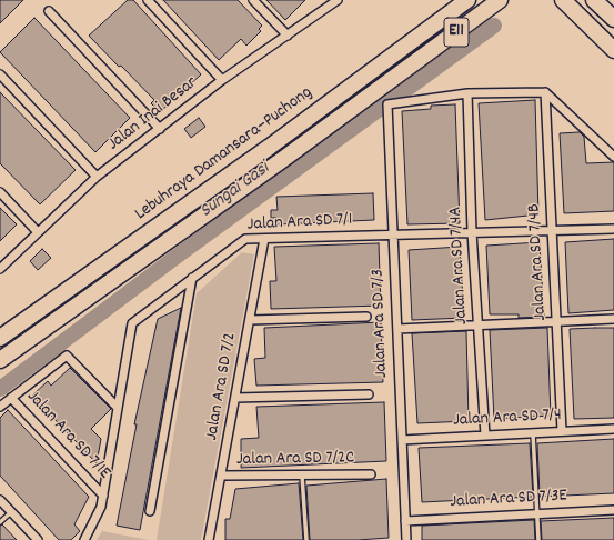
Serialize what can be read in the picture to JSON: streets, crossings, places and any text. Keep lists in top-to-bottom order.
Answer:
{
  "streets": {
    "highway": ["E11", "Lebuhraya Damansara–Puchong"],
    "street": [
      "Jalan Inai Besar",
      "Jalan Ara SD 7/1",
      "Jalan Ara SD 7/4B",
      "Jalan Ara SD 7/4A",
      "Jalan Ara SD 7/3",
      "Jalan Ara SD 7/2",
      "Jalan Ara SD 7/4",
      "Jalan Ara SD 7/1E",
      "Jalan Ara SD 7/2C",
      "Jalan Ara SD 7/3E"
    ]
  },
  "crossings": [
    ["Jalan Ara SD 7/1", "Jalan Ara SD 7/4B"],
    ["Jalan Ara SD 7/1", "Jalan Ara SD 7/4A"],
    ["Jalan Ara SD 7/1", "Jalan Ara SD 7/3"],
    ["Jalan Ara SD 7/1", "Jalan Ara SD 7/2"],
    ["Jalan Ara SD 7/1", "Jalan Ara SD 7/1E"],
    ["Jalan Ara SD 7/4B", "Jalan Ara SD 7/4"],
    ["Jalan Ara SD 7/4A", "Jalan Ara SD 7/3"],
    ["Jalan Ara SD 7/4A", "Jalan Ara SD 7/4"],
    ["Jalan Ara SD 7/3", "Jalan Ara SD 7/4"],
    ["Jalan Ara SD 7/3", "Jalan Ara SD 7/3E"],
    ["Jalan Ara SD 7/2", "Jalan Ara SD 7/2C"]
  ],
  "water": ["Sungai Gasi"]
}
